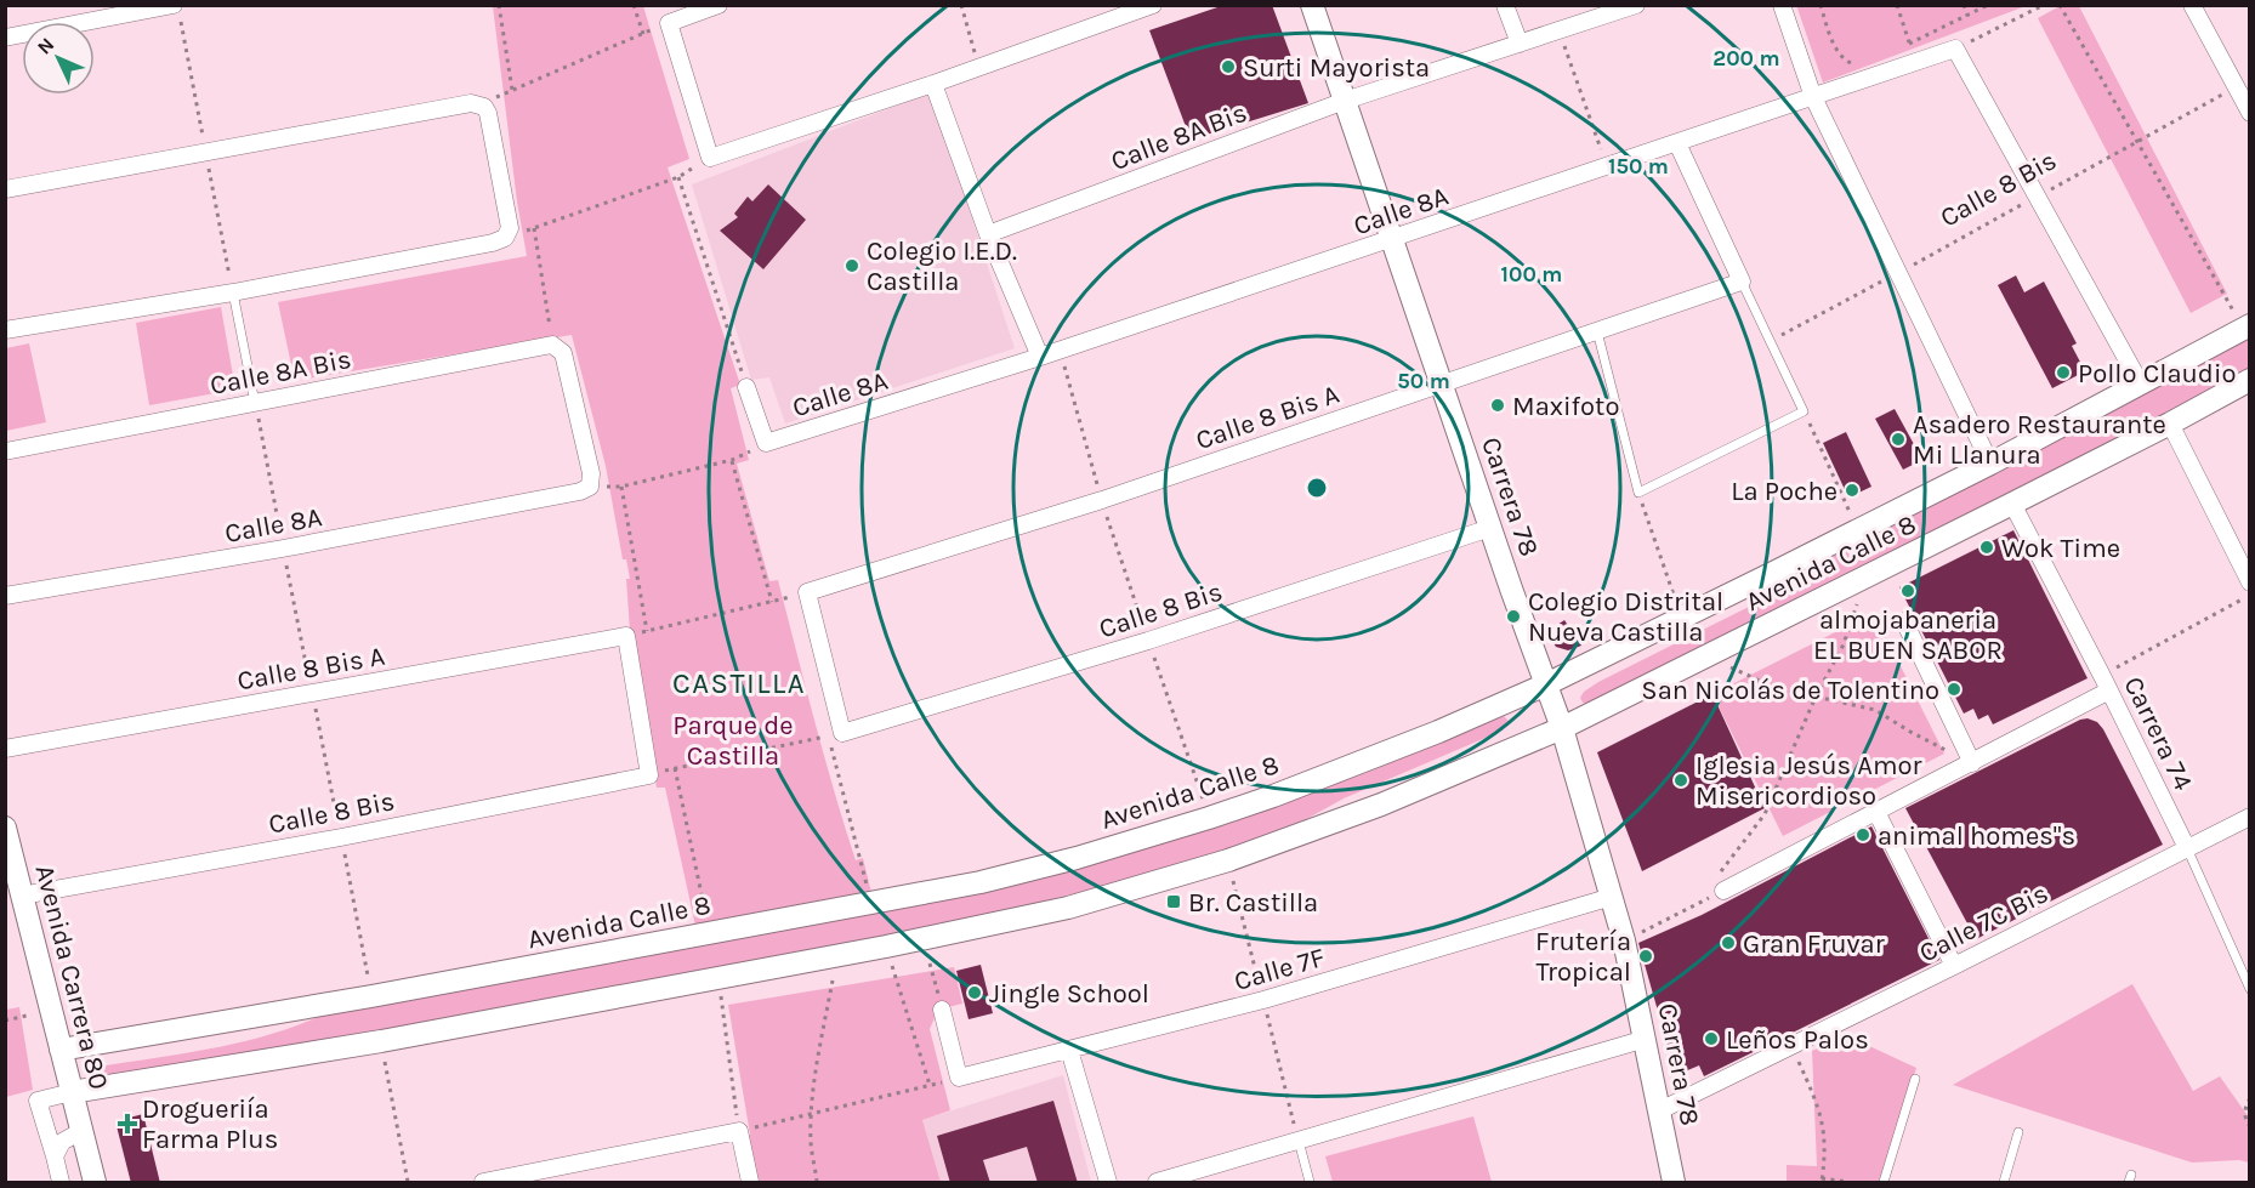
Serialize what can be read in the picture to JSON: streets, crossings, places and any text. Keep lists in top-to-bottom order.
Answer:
{
  "streets": {
    "street": [
      "Calle 8A Bis",
      "Calle 8 Bis",
      "Calle 8A",
      "Calle 8 Bis A",
      "Carrera 78",
      "Avenida Calle 8",
      "Carrera 74",
      "Calle 7C Bis",
      "Calle 7F",
      "Avenida Carrera 80"
    ]
  },
  "crossings": [
    ["Calle 8A Bis", "Carrera 78"],
    ["Calle 8 Bis", "Calle 8 Bis A"],
    ["Calle 8 Bis", "Carrera 78"],
    ["Calle 8 Bis", "Avenida Carrera 80"],
    ["Calle 8A", "Carrera 78"],
    ["Calle 8 Bis A", "Carrera 78"],
    ["Carrera 78", "Avenida Calle 8"],
    ["Carrera 78", "Calle 7C Bis"],
    ["Carrera 78", "Calle 7F"],
    ["Avenida Calle 8", "Carrera 74"],
    ["Avenida Calle 8", "Avenida Carrera 80"],
    ["Carrera 74", "Calle 7C Bis"]
  ],
  "districts": ["CASTILLA"],
  "parks": ["Parque de Castilla"],
  "places": {
    "other": [
      "Surti Mayorista",
      "Colegio I.E.D. Castilla",
      "Pollo Claudio",
      "Maxifoto",
      "Asadero Restaurante Mi Llanura",
      "La Poche",
      "Wok Time",
      "almojabaneria EL BUEN SABOR",
      "Colegio Distrital Nueva Castilla",
      "San Nicolás de Tolentino",
      "Iglesia Jesús Amor Misericordioso",
      "animal homes\"s",
      "Gran Fruvar",
      "Frutería Tropical",
      "Jingle School",
      "Leños Palos"
    ],
    "transit": ["Br. Castilla"],
    "health": ["Drogueriía Farma Plus"]
  },
  "north": "top left",
  "rings": [
    "200 m",
    "150 m",
    "100 m",
    "50 m"
  ]
}
